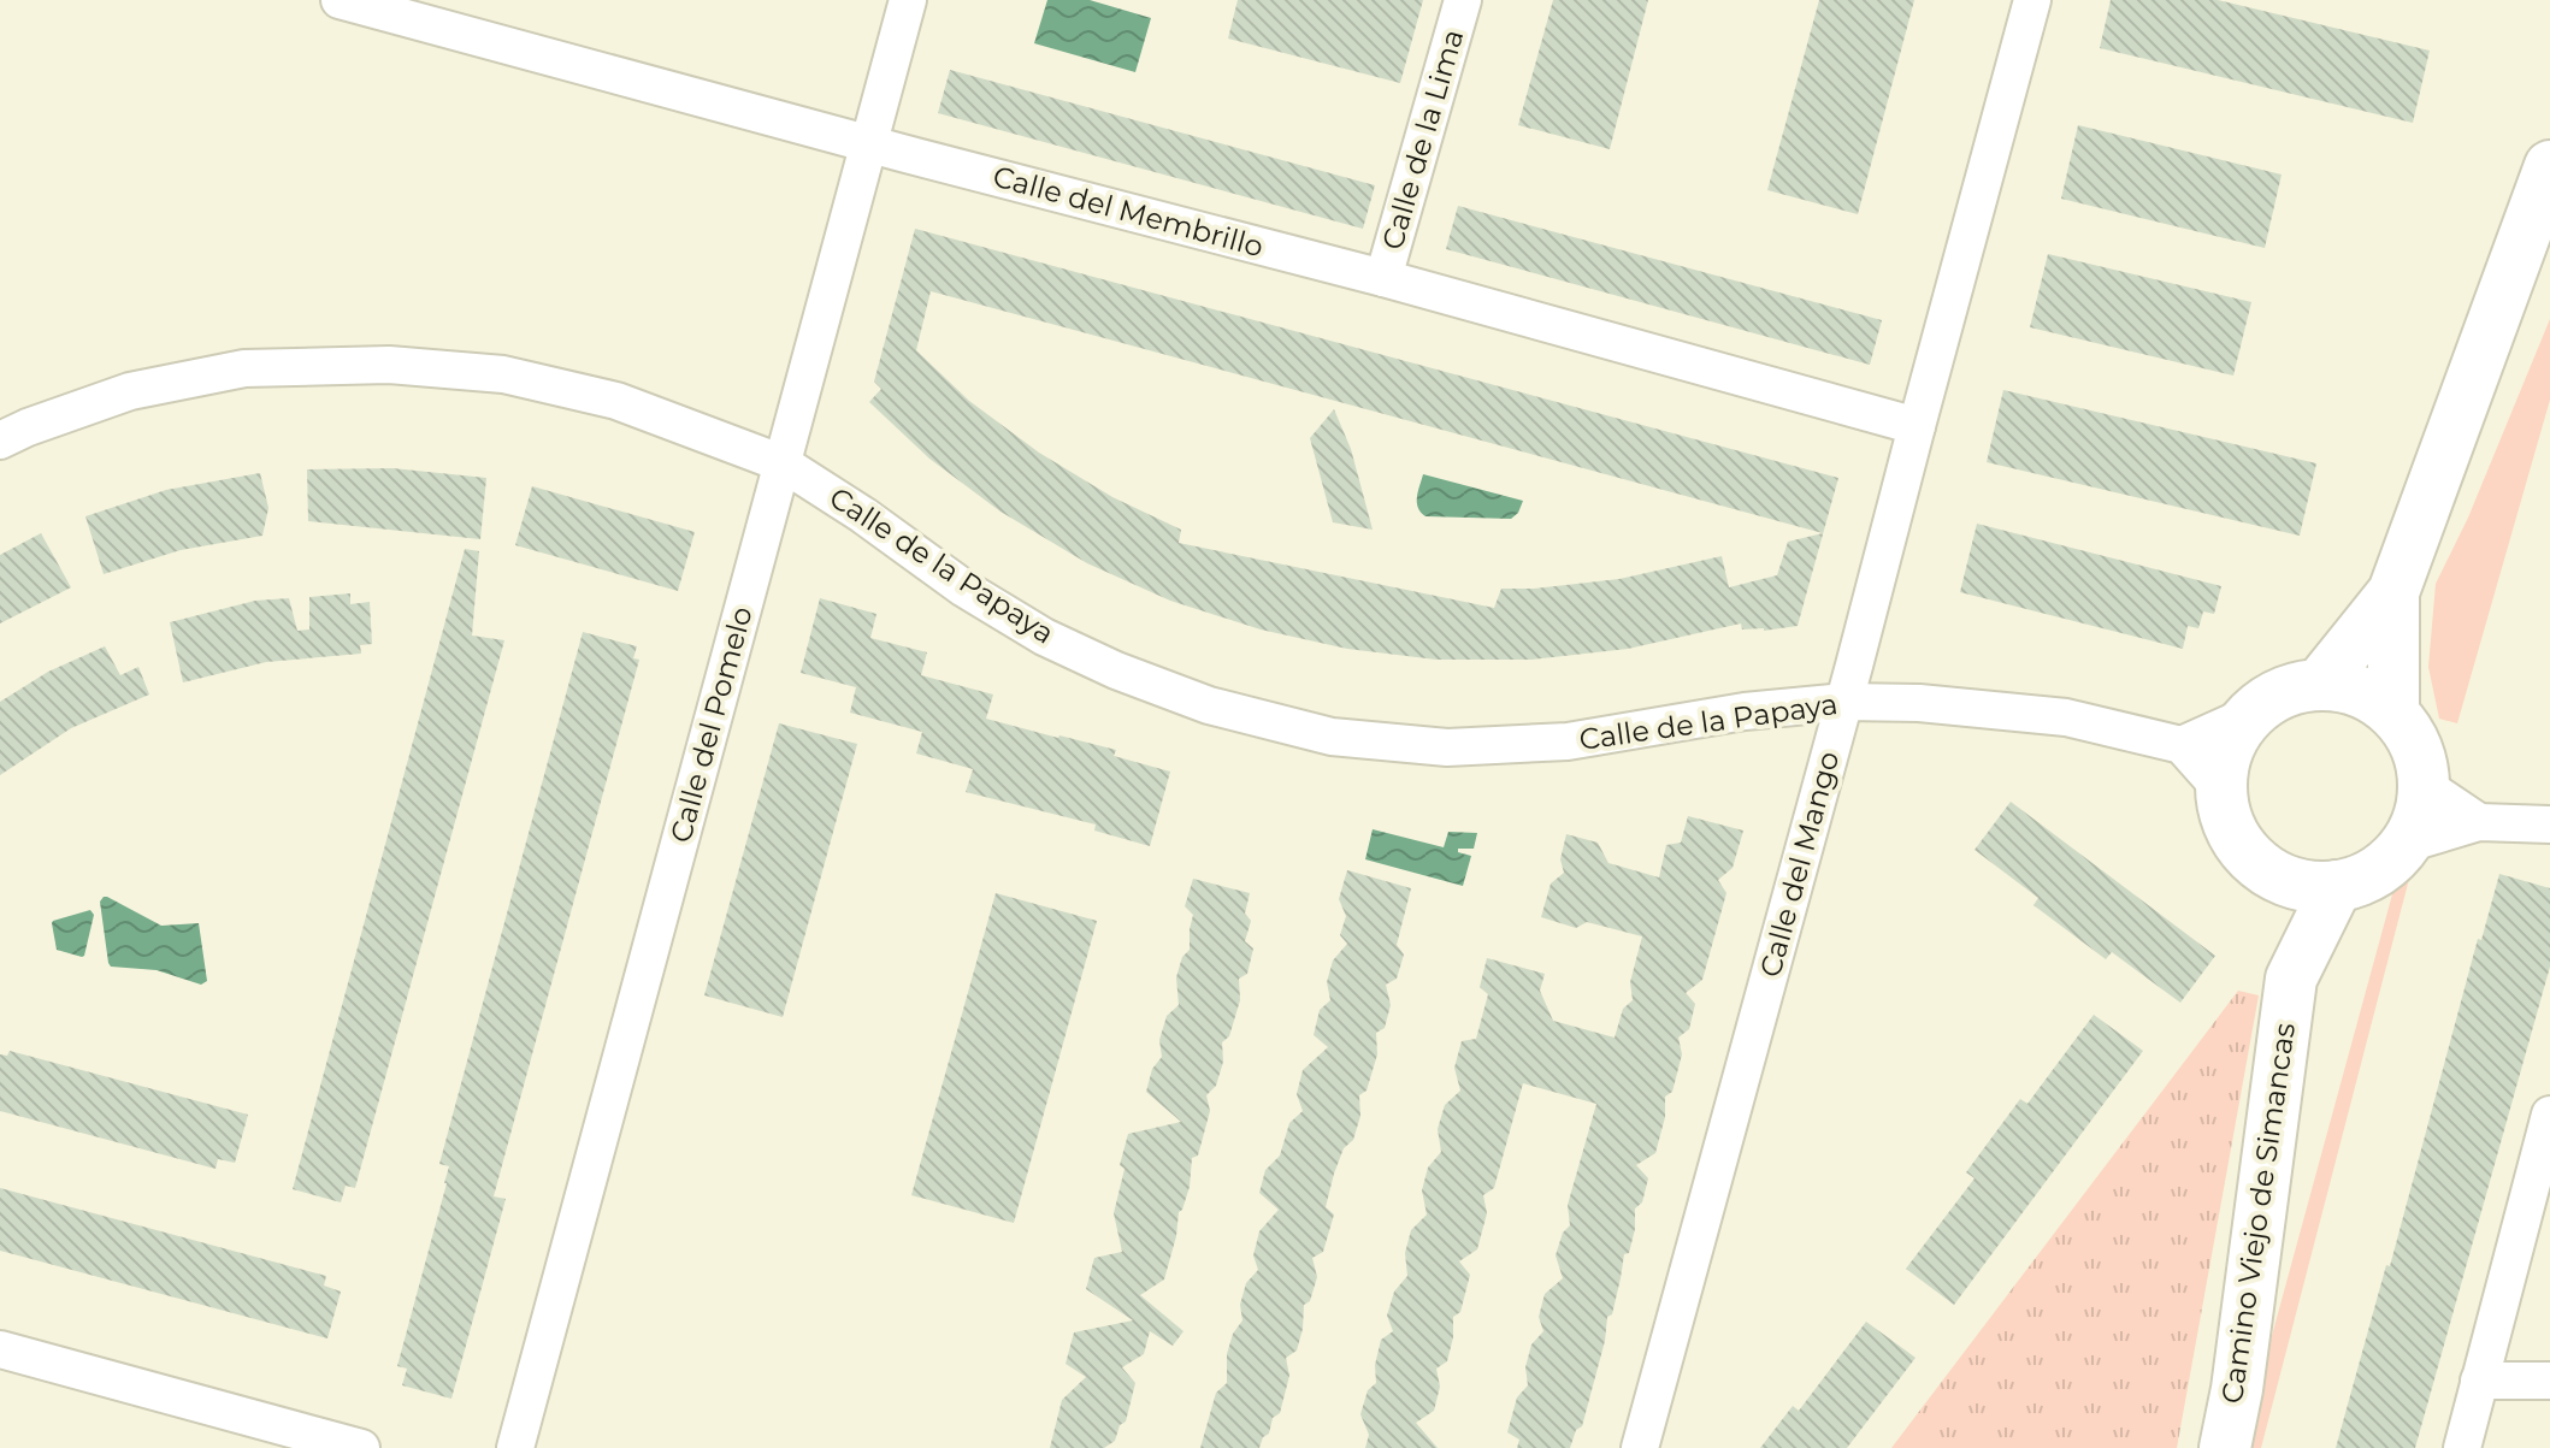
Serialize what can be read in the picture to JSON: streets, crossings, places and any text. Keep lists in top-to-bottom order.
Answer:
{
  "streets": {
    "main road": ["Camino Viejo de Simancas"],
    "street": [
      "Calle de la Lima",
      "Calle del Membrillo",
      "Calle de la Papaya",
      "Calle del Pomelo",
      "Calle del Mango"
    ]
  },
  "crossings": [
    ["Calle de la Lima", "Calle del Membrillo"],
    ["Calle del Membrillo", "Calle del Pomelo"],
    ["Calle del Membrillo", "Calle del Mango"],
    ["Calle de la Papaya", "Calle del Pomelo"],
    ["Calle de la Papaya", "Calle del Mango"]
  ]
}
